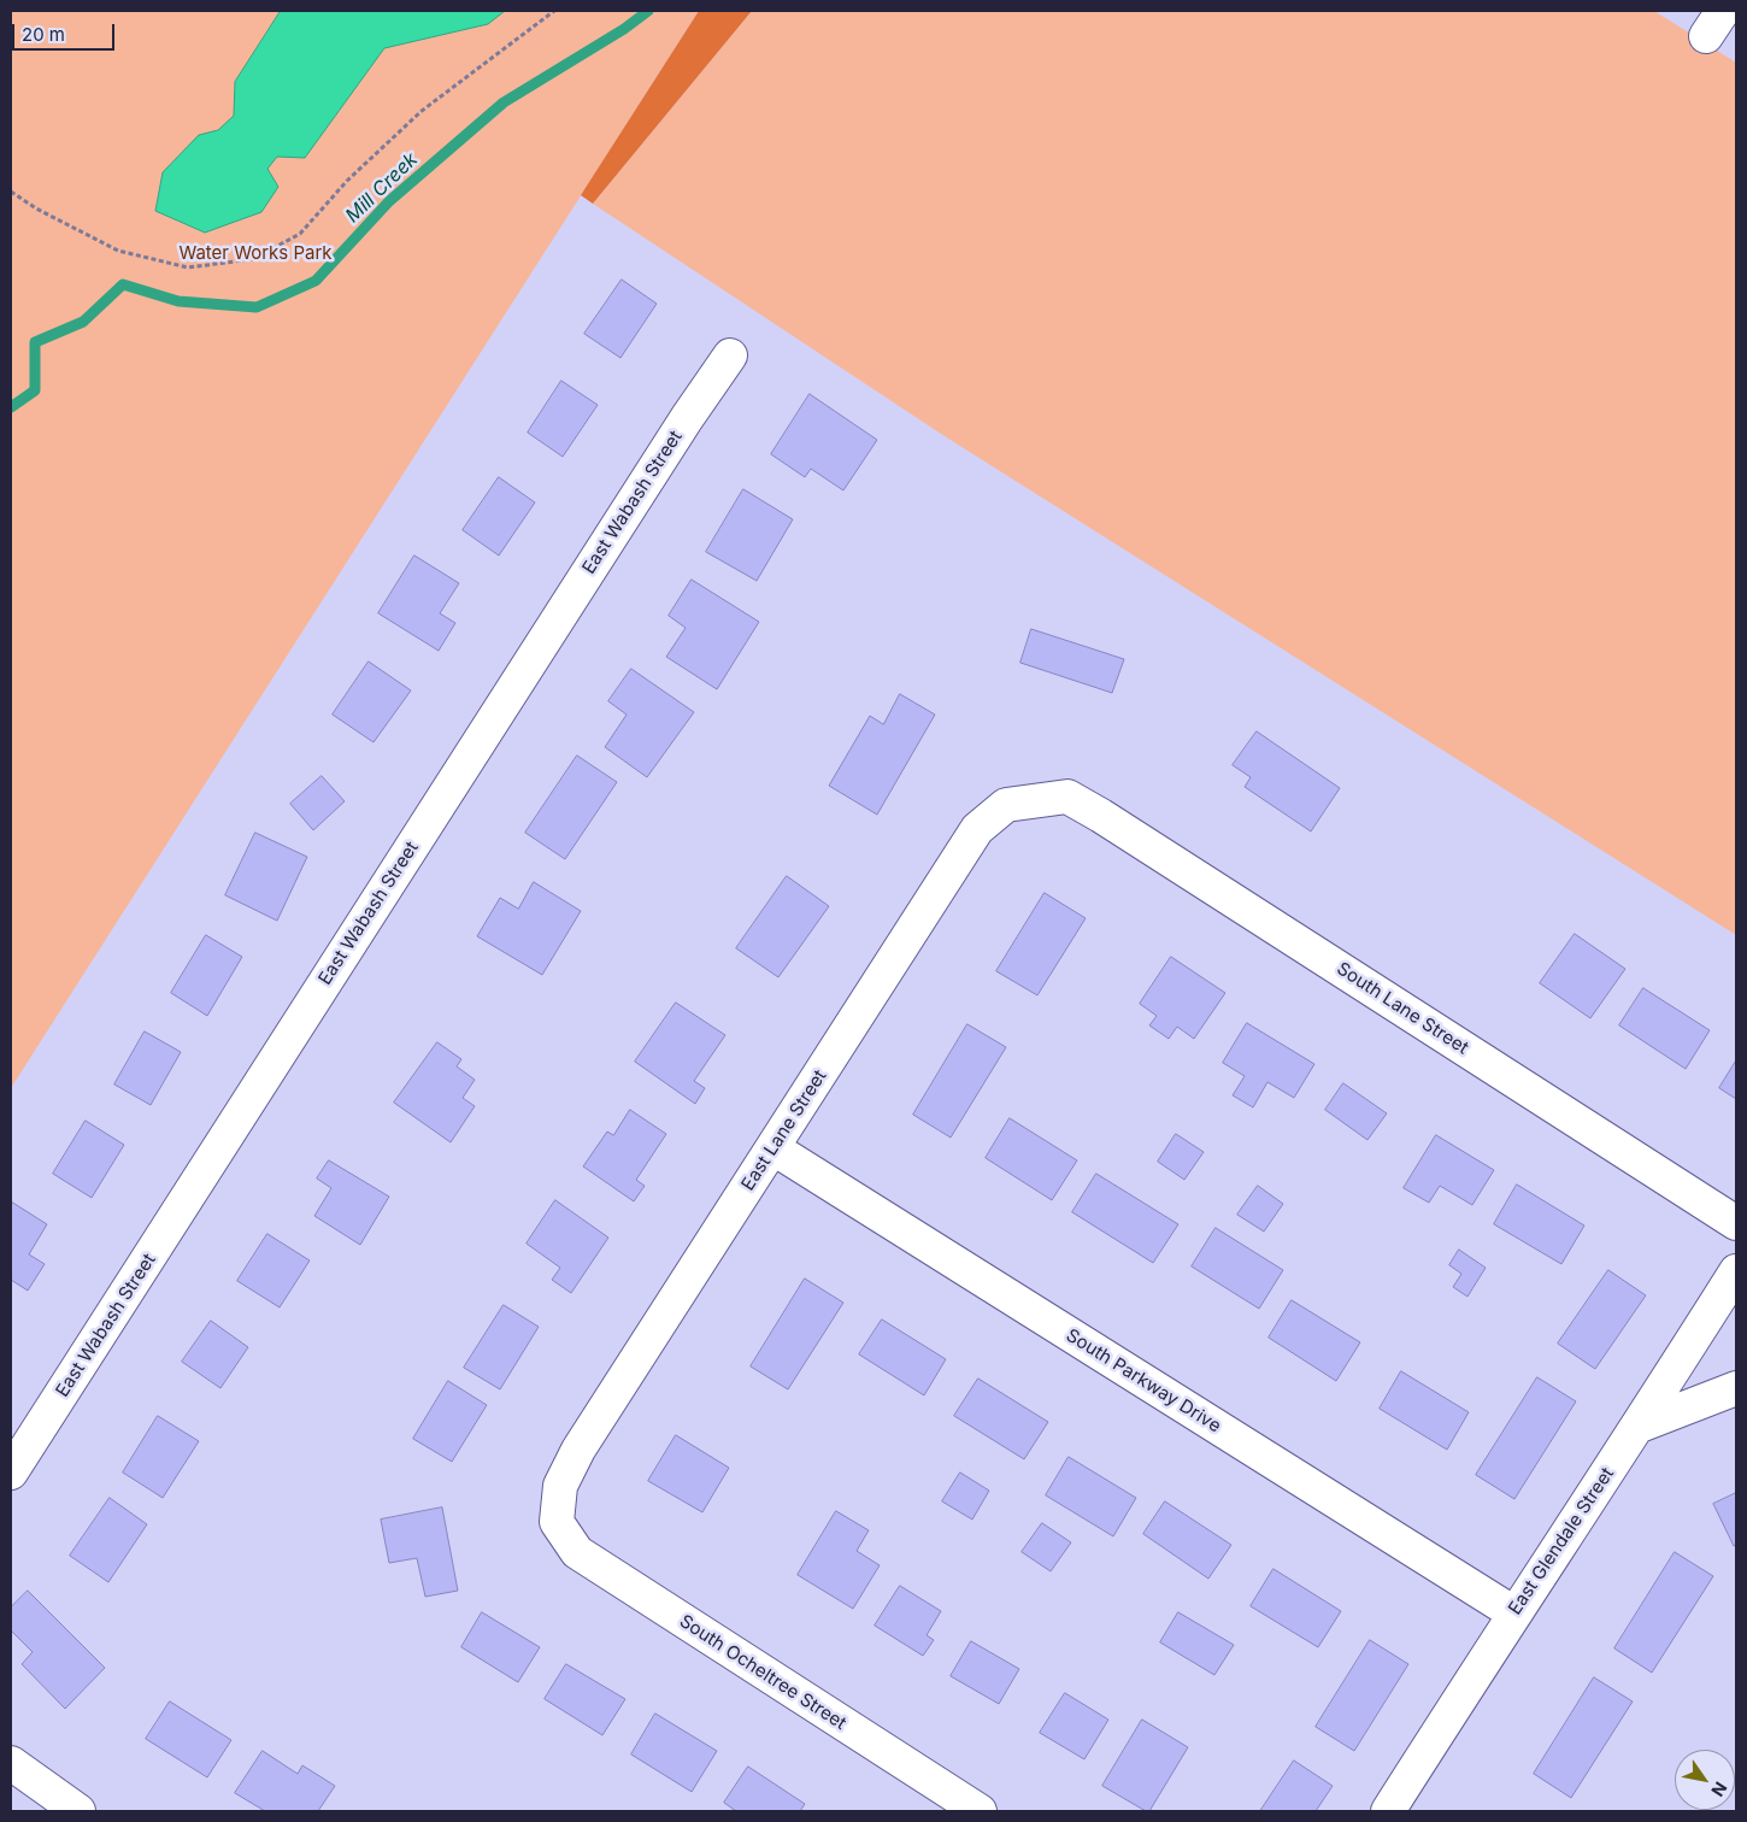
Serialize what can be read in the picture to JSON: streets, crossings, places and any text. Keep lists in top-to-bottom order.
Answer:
{
  "streets": {
    "street": [
      "East Wabash Street",
      "South Lane Street",
      "East Lane Street",
      "South Parkway Drive",
      "East Glendale Street",
      "South Ocheltree Street"
    ]
  },
  "crossings": [
    ["South Lane Street", "East Lane Street"],
    ["East Lane Street", "South Parkway Drive"],
    ["East Lane Street", "South Ocheltree Street"],
    ["South Parkway Drive", "East Glendale Street"]
  ],
  "water": ["Mill Creek"],
  "parks": ["Water Works Park"],
  "scale_bar": "20 m",
  "north": "bottom right"
}
